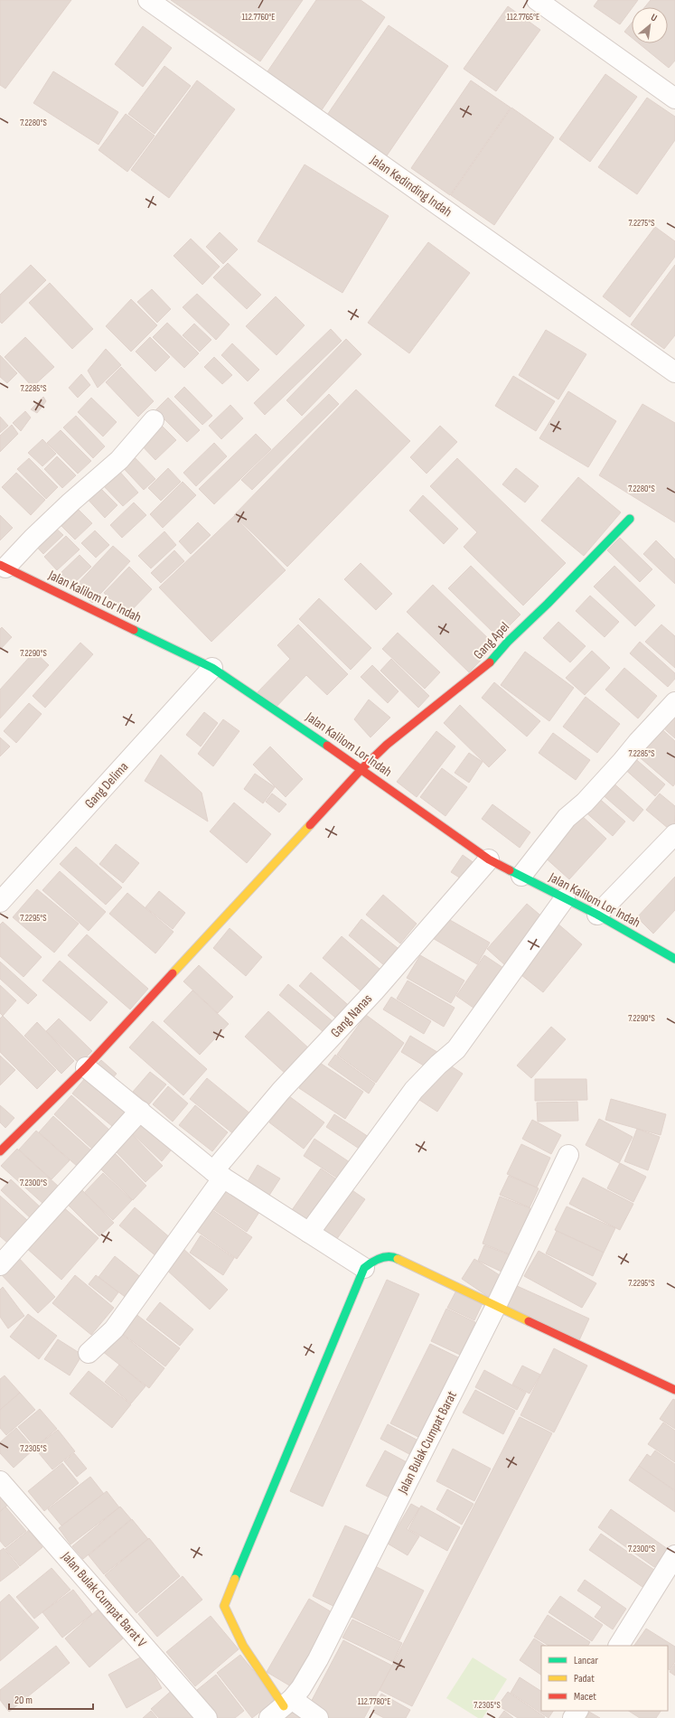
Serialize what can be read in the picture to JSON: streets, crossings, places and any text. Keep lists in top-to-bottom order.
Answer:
{
  "streets": {
    "street": [
      "Jalan Kedinding Indah",
      "Jalan Kalilom Lor Indah",
      "Gang Apel",
      "Gang Delima",
      "Gang Nanas",
      "Jalan Bulak Cumpat Barat",
      "Jalan Bulak Cumpat Barat V"
    ]
  },
  "crossings": [
    ["Jalan Kalilom Lor Indah", "Gang Apel"],
    ["Jalan Kalilom Lor Indah", "Gang Delima"],
    ["Jalan Kalilom Lor Indah", "Gang Nanas"]
  ],
  "legend": ["Lancar", "Padat", "Macet"],
  "scale_bar": "20 m",
  "north": "top right",
  "coordinates": [
    "112.7760°E",
    "112.7765°E",
    "7.2280°S",
    "7.2275°S",
    "7.2285°S",
    "7.2290°S",
    "7.2295°S",
    "7.2300°S",
    "7.2305°S",
    "112.7780°E"
  ]
}
